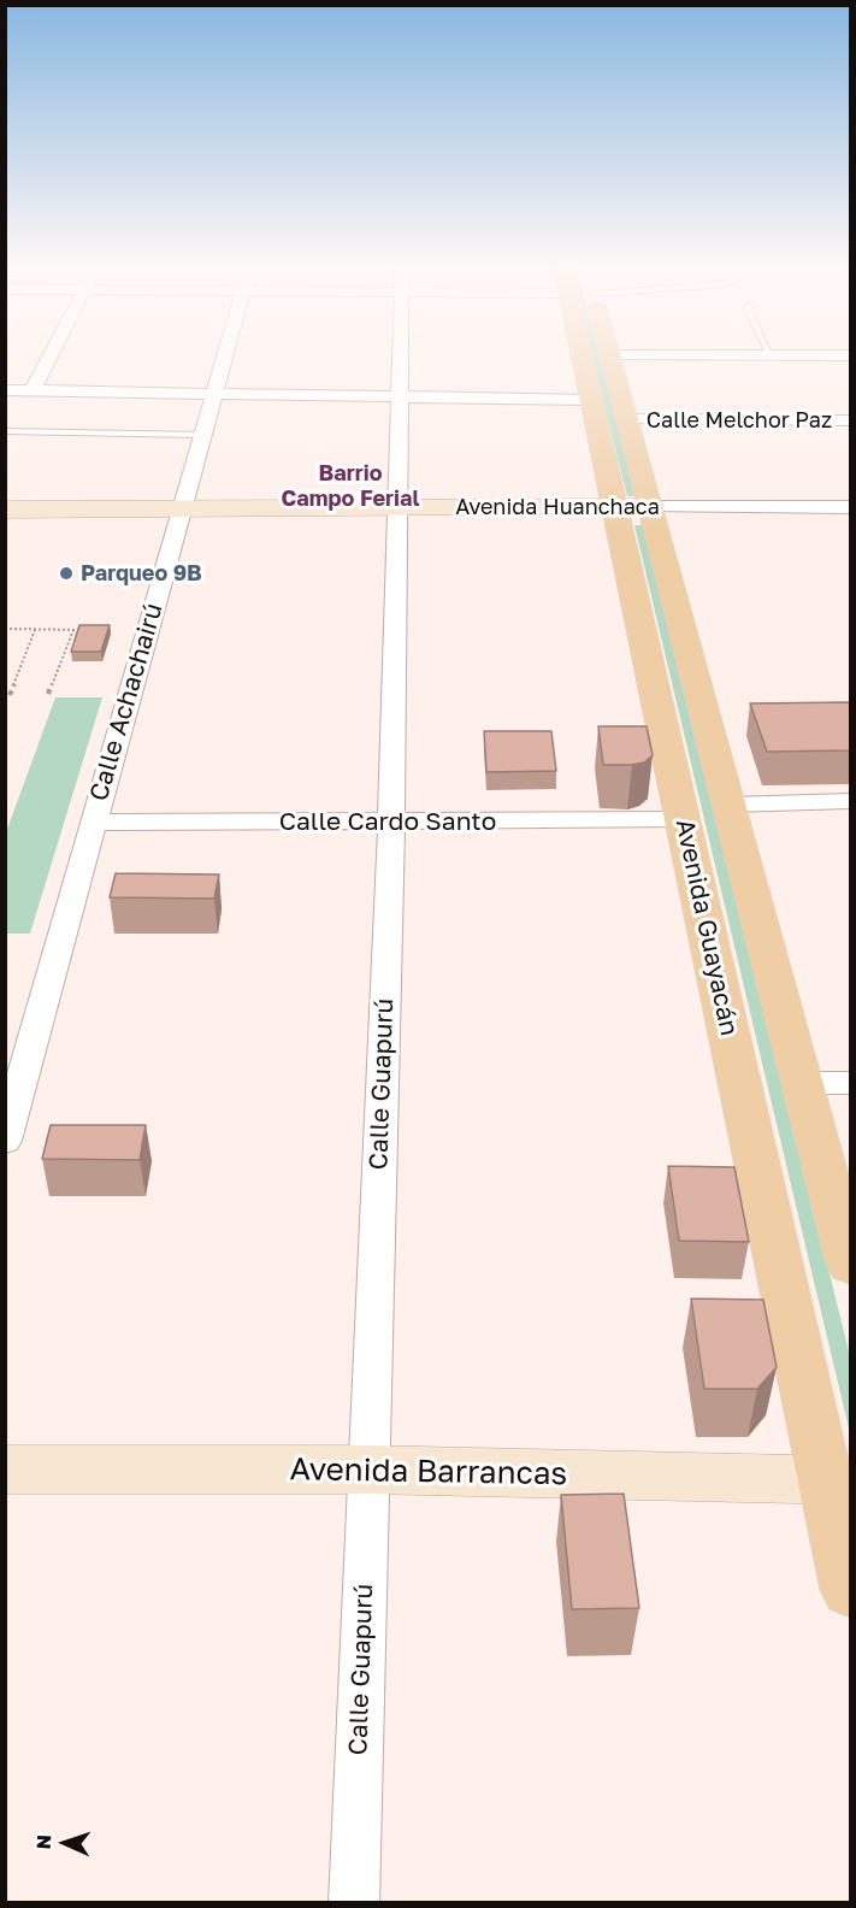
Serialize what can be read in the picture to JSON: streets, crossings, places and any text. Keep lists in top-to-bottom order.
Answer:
{
  "streets": {
    "main road": ["Avenida Guayacán"],
    "street": [
      "Calle Melchor Paz",
      "Avenida Huanchaca",
      "Calle Achachairú",
      "Calle Cardo Santo",
      "Calle Guapurú",
      "Avenida Barrancas"
    ]
  },
  "crossings": [
    ["Calle Melchor Paz", "Avenida Guayacán"],
    ["Avenida Huanchaca", "Calle Achachairú"],
    ["Avenida Huanchaca", "Avenida Guayacán"],
    ["Avenida Huanchaca", "Calle Guapurú"],
    ["Calle Achachairú", "Calle Cardo Santo"],
    ["Calle Cardo Santo", "Avenida Guayacán"],
    ["Calle Cardo Santo", "Calle Guapurú"],
    ["Avenida Guayacán", "Avenida Barrancas"],
    ["Calle Guapurú", "Avenida Barrancas"]
  ],
  "districts": ["Barrio Campo Ferial"],
  "places": ["Parqueo 9B"],
  "north": "left"
}
